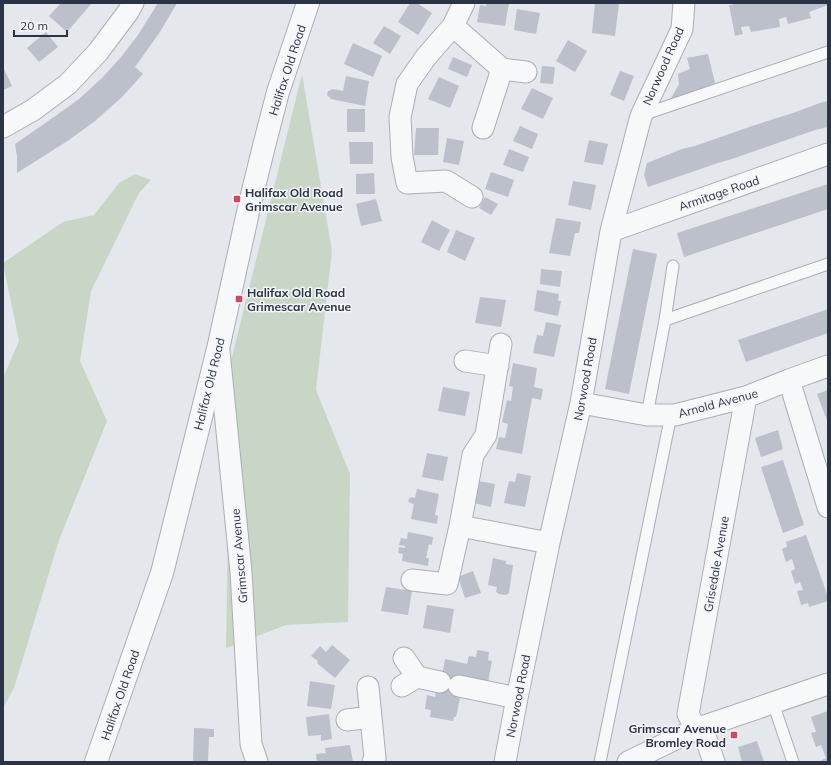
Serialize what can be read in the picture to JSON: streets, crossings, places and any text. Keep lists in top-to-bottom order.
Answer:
{
  "streets": {
    "street": [
      "Norwood Road",
      "Halifax Old Road",
      "Armitage Road",
      "Arnold Avenue",
      "Grimscar Avenue",
      "Grisedale Avenue"
    ]
  },
  "crossings": [
    ["Norwood Road", "Armitage Road"],
    ["Norwood Road", "Arnold Avenue"],
    ["Halifax Old Road", "Grimscar Avenue"],
    ["Arnold Avenue", "Grisedale Avenue"]
  ],
  "places": {
    "transit": ["Halifax Old Road Grimscar Avenue", "Halifax Old Road Grimescar Avenue", "Grimscar Avenue Bromley Road"]
  },
  "scale_bar": "20 m"
}
